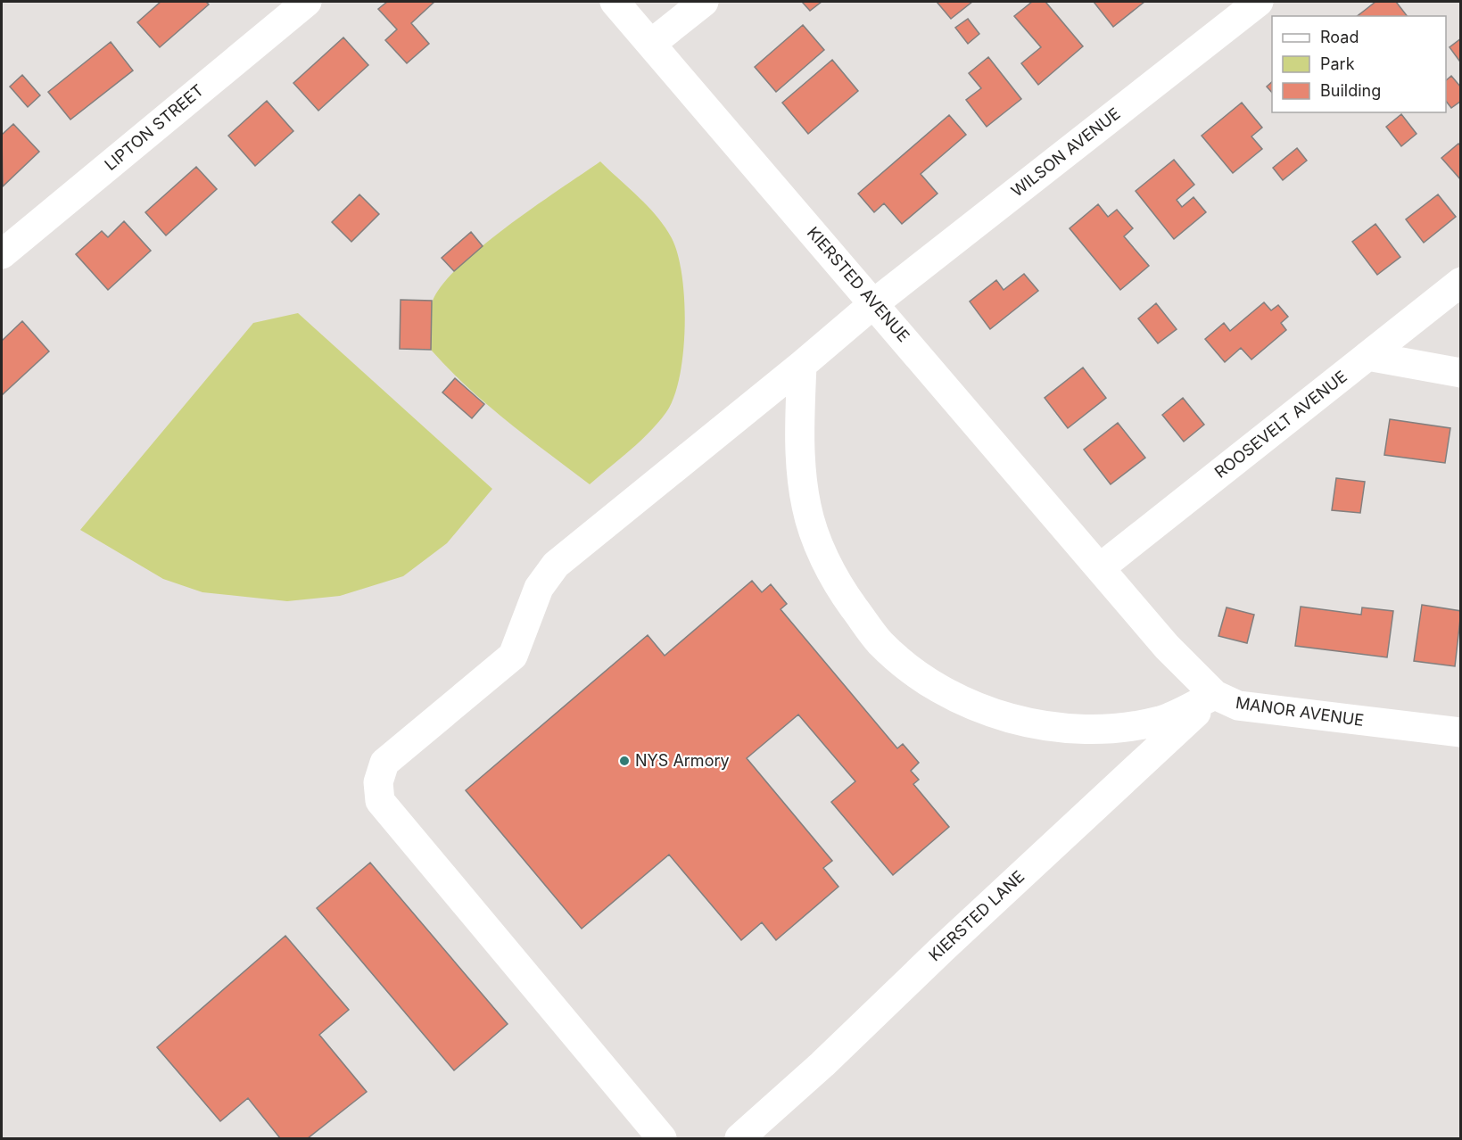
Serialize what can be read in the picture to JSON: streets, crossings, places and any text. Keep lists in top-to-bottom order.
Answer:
{
  "streets": {
    "street": [
      "LIPTON STREET",
      "WILSON AVENUE",
      "KIERSTED AVENUE",
      "ROOSEVELT AVENUE",
      "MANOR AVENUE",
      "KIERSTED LANE"
    ]
  },
  "crossings": [
    ["WILSON AVENUE", "KIERSTED AVENUE"],
    ["KIERSTED AVENUE", "ROOSEVELT AVENUE"],
    ["KIERSTED AVENUE", "MANOR AVENUE"],
    ["ROOSEVELT AVENUE", "MANOR AVENUE"],
    ["MANOR AVENUE", "KIERSTED LANE"]
  ],
  "places": ["NYS Armory"],
  "legend": ["Road", "Park", "Building"]
}
